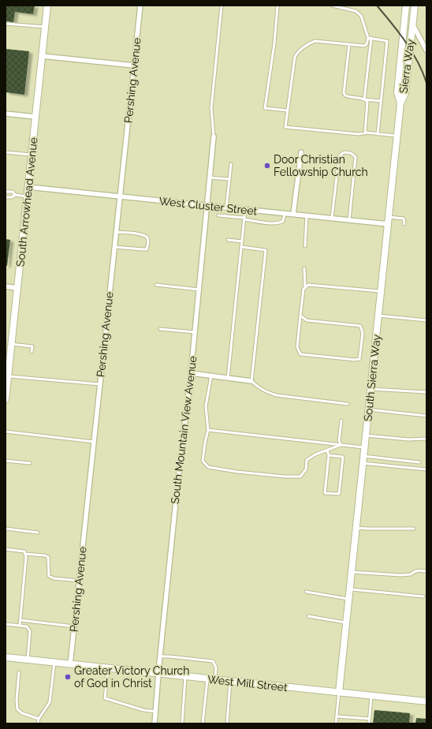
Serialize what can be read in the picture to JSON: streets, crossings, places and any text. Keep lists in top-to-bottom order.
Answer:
{
  "streets": {
    "main road": [
      "Sierra Way",
      "South Arrowhead Avenue",
      "South Sierra Way",
      "West Mill Street"
    ],
    "street": ["Pershing Avenue", "West Cluster Street", "South Mountain View Avenue"]
  },
  "crossings": [
    ["Sierra Way", "South Sierra Way"],
    ["Pershing Avenue", "West Cluster Street"],
    ["Pershing Avenue", "West Mill Street"],
    ["South Arrowhead Avenue", "West Cluster Street"],
    ["West Cluster Street", "South Sierra Way"],
    ["West Cluster Street", "South Mountain View Avenue"],
    ["South Sierra Way", "West Mill Street"],
    ["South Mountain View Avenue", "West Mill Street"]
  ],
  "places": ["Door Christian Fellowship Church", "Greater Victory Church of God in Christ"]
}
